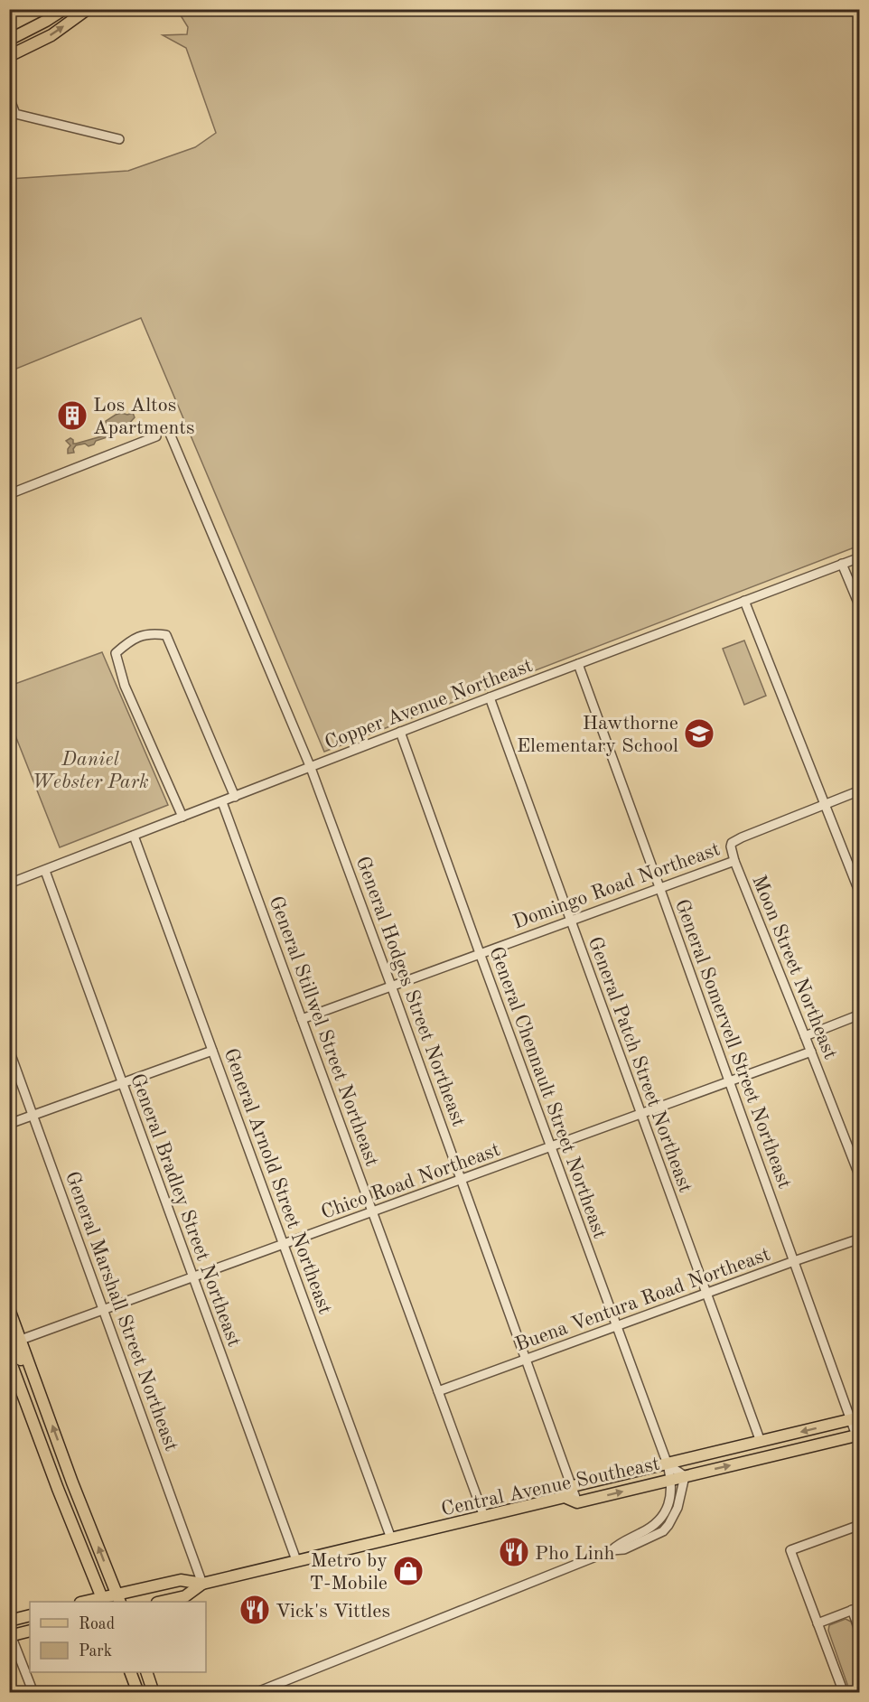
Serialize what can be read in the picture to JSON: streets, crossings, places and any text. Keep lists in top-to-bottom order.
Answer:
{
  "streets": {
    "main road": ["Central Avenue Southeast"],
    "street": [
      "Copper Avenue Northeast",
      "Domingo Road Northeast",
      "Moon Street Northeast",
      "General Hodges Street Northeast",
      "General Stillwel Street Northeast",
      "General Somervell Street Northeast",
      "General Patch Street Northeast",
      "General Chennault Street Northeast",
      "Chico Road Northeast",
      "General Arnold Street Northeast",
      "General Bradley Street Northeast",
      "Buena Ventura Road Northeast",
      "General Marshall Street Northeast"
    ]
  },
  "crossings": [
    ["Copper Avenue Northeast", "General Hodges Street Northeast"],
    ["Copper Avenue Northeast", "General Stillwel Street Northeast"],
    ["Copper Avenue Northeast", "General Somervell Street Northeast"],
    ["Copper Avenue Northeast", "General Patch Street Northeast"],
    ["Copper Avenue Northeast", "General Chennault Street Northeast"],
    ["Copper Avenue Northeast", "General Arnold Street Northeast"],
    ["Copper Avenue Northeast", "General Bradley Street Northeast"],
    ["Domingo Road Northeast", "Moon Street Northeast"],
    ["Domingo Road Northeast", "General Hodges Street Northeast"],
    ["Domingo Road Northeast", "General Stillwel Street Northeast"],
    ["Domingo Road Northeast", "General Somervell Street Northeast"],
    ["Domingo Road Northeast", "General Patch Street Northeast"],
    ["Domingo Road Northeast", "General Chennault Street Northeast"],
    ["Moon Street Northeast", "Chico Road Northeast"],
    ["General Hodges Street Northeast", "Chico Road Northeast"],
    ["General Hodges Street Northeast", "Buena Ventura Road Northeast"],
    ["General Hodges Street Northeast", "Central Avenue Southeast"],
    ["General Stillwel Street Northeast", "Chico Road Northeast"],
    ["General Stillwel Street Northeast", "Buena Ventura Road Northeast"],
    ["General Stillwel Street Northeast", "Central Avenue Southeast"],
    ["General Somervell Street Northeast", "Chico Road Northeast"],
    ["General Somervell Street Northeast", "Buena Ventura Road Northeast"],
    ["General Somervell Street Northeast", "Central Avenue Southeast"],
    ["General Patch Street Northeast", "Chico Road Northeast"],
    ["General Patch Street Northeast", "Buena Ventura Road Northeast"],
    ["General Chennault Street Northeast", "Chico Road Northeast"],
    ["General Chennault Street Northeast", "Buena Ventura Road Northeast"],
    ["General Chennault Street Northeast", "Central Avenue Southeast"],
    ["Chico Road Northeast", "General Arnold Street Northeast"],
    ["Chico Road Northeast", "General Bradley Street Northeast"],
    ["Chico Road Northeast", "General Marshall Street Northeast"],
    ["General Arnold Street Northeast", "Central Avenue Southeast"],
    ["General Bradley Street Northeast", "Central Avenue Southeast"],
    ["General Marshall Street Northeast", "Central Avenue Southeast"]
  ],
  "parks": ["Daniel Webster Park"],
  "places": {
    "building": ["Los Altos Apartments"],
    "school or university": ["Hawthorne Elementary School"],
    "restaurant": ["Pho Linh", "Vick's Vittles"],
    "shop": ["Metro by T-Mobile"]
  },
  "legend": ["Road", "Park"]
}
